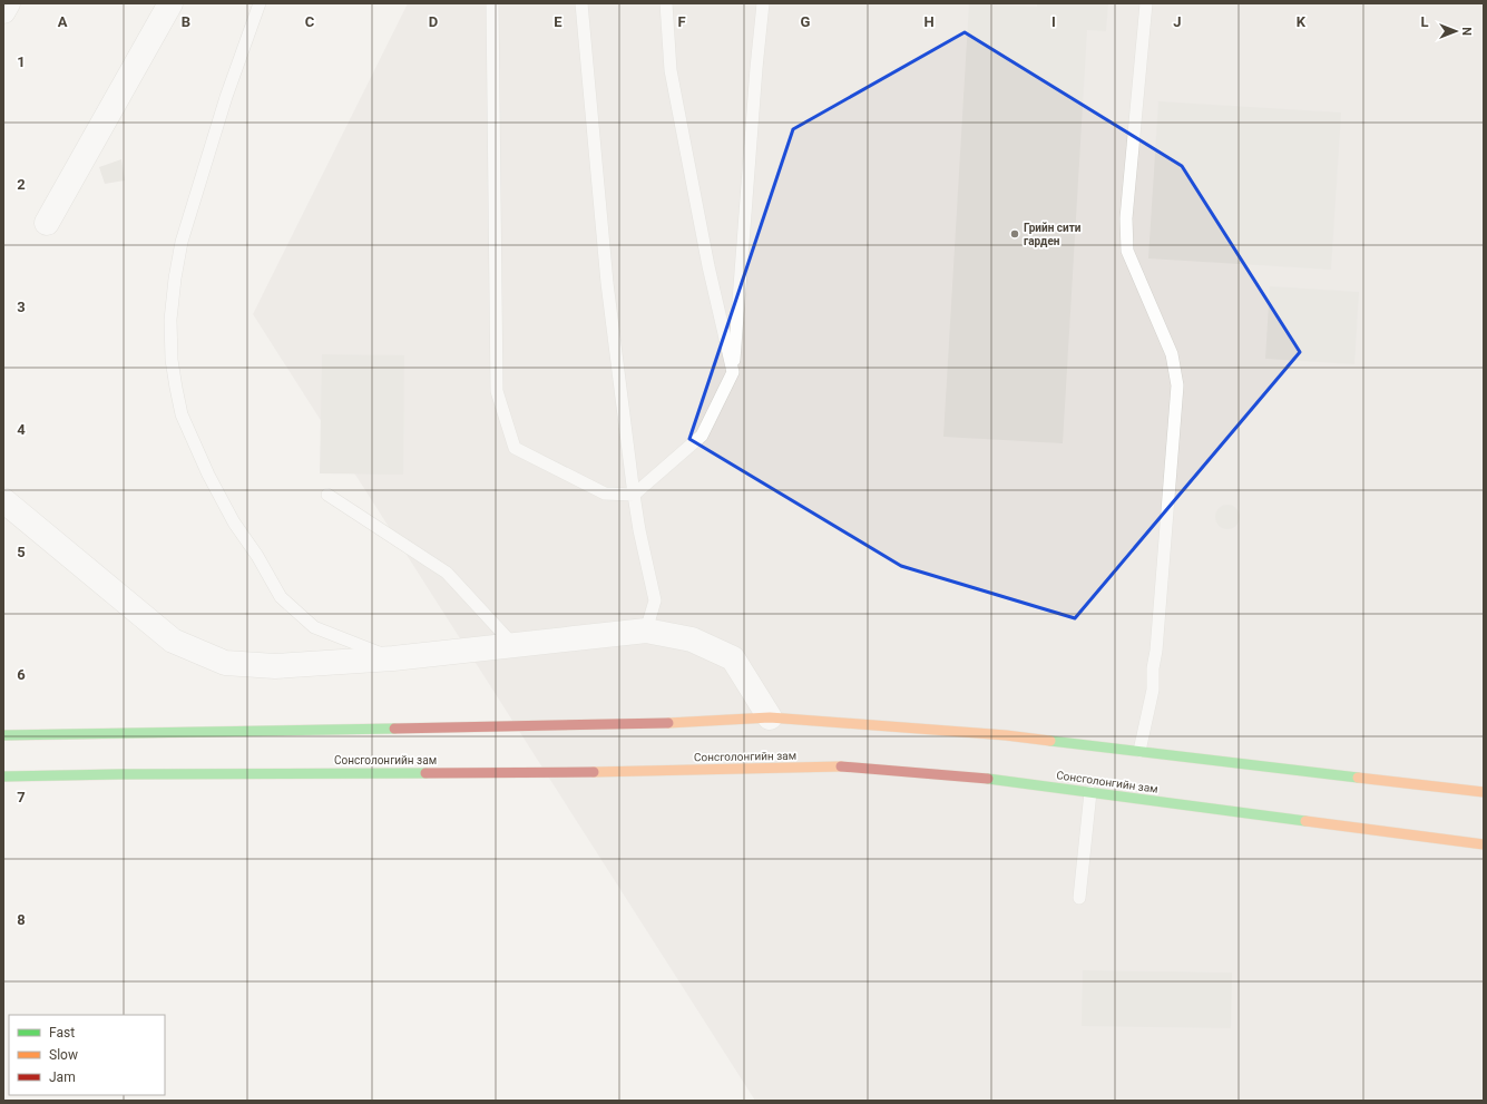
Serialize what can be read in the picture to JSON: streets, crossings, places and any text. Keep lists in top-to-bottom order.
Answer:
{
  "streets": {
    "main road": ["Сонсголонгийн зам"]
  },
  "places": ["Грийн сити гарден"],
  "legend": ["Fast", "Slow", "Jam"],
  "north": "right",
  "grid": {
    "columns": [
      "A",
      "B",
      "C",
      "D",
      "E",
      "F",
      "G",
      "H",
      "I",
      "J",
      "K",
      "L"
    ],
    "rows": [
      "1",
      "2",
      "3",
      "4",
      "5",
      "6",
      "7",
      "8"
    ]
  }
}
